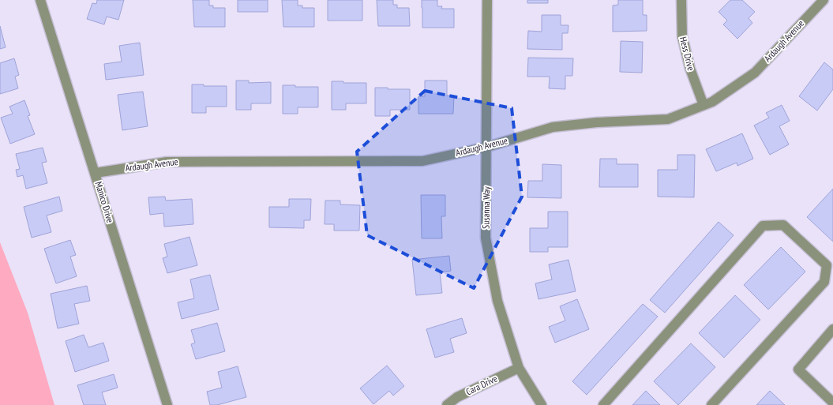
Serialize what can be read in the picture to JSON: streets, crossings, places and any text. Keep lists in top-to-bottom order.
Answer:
{
  "streets": {
    "street": [
      "Ardaugh Avenue",
      "Hess Drive",
      "Manico Drive",
      "Susanna Way",
      "Cara Drive"
    ]
  },
  "crossings": [
    ["Ardaugh Avenue", "Hess Drive"],
    ["Ardaugh Avenue", "Manico Drive"],
    ["Ardaugh Avenue", "Susanna Way"],
    ["Susanna Way", "Cara Drive"]
  ]
}
